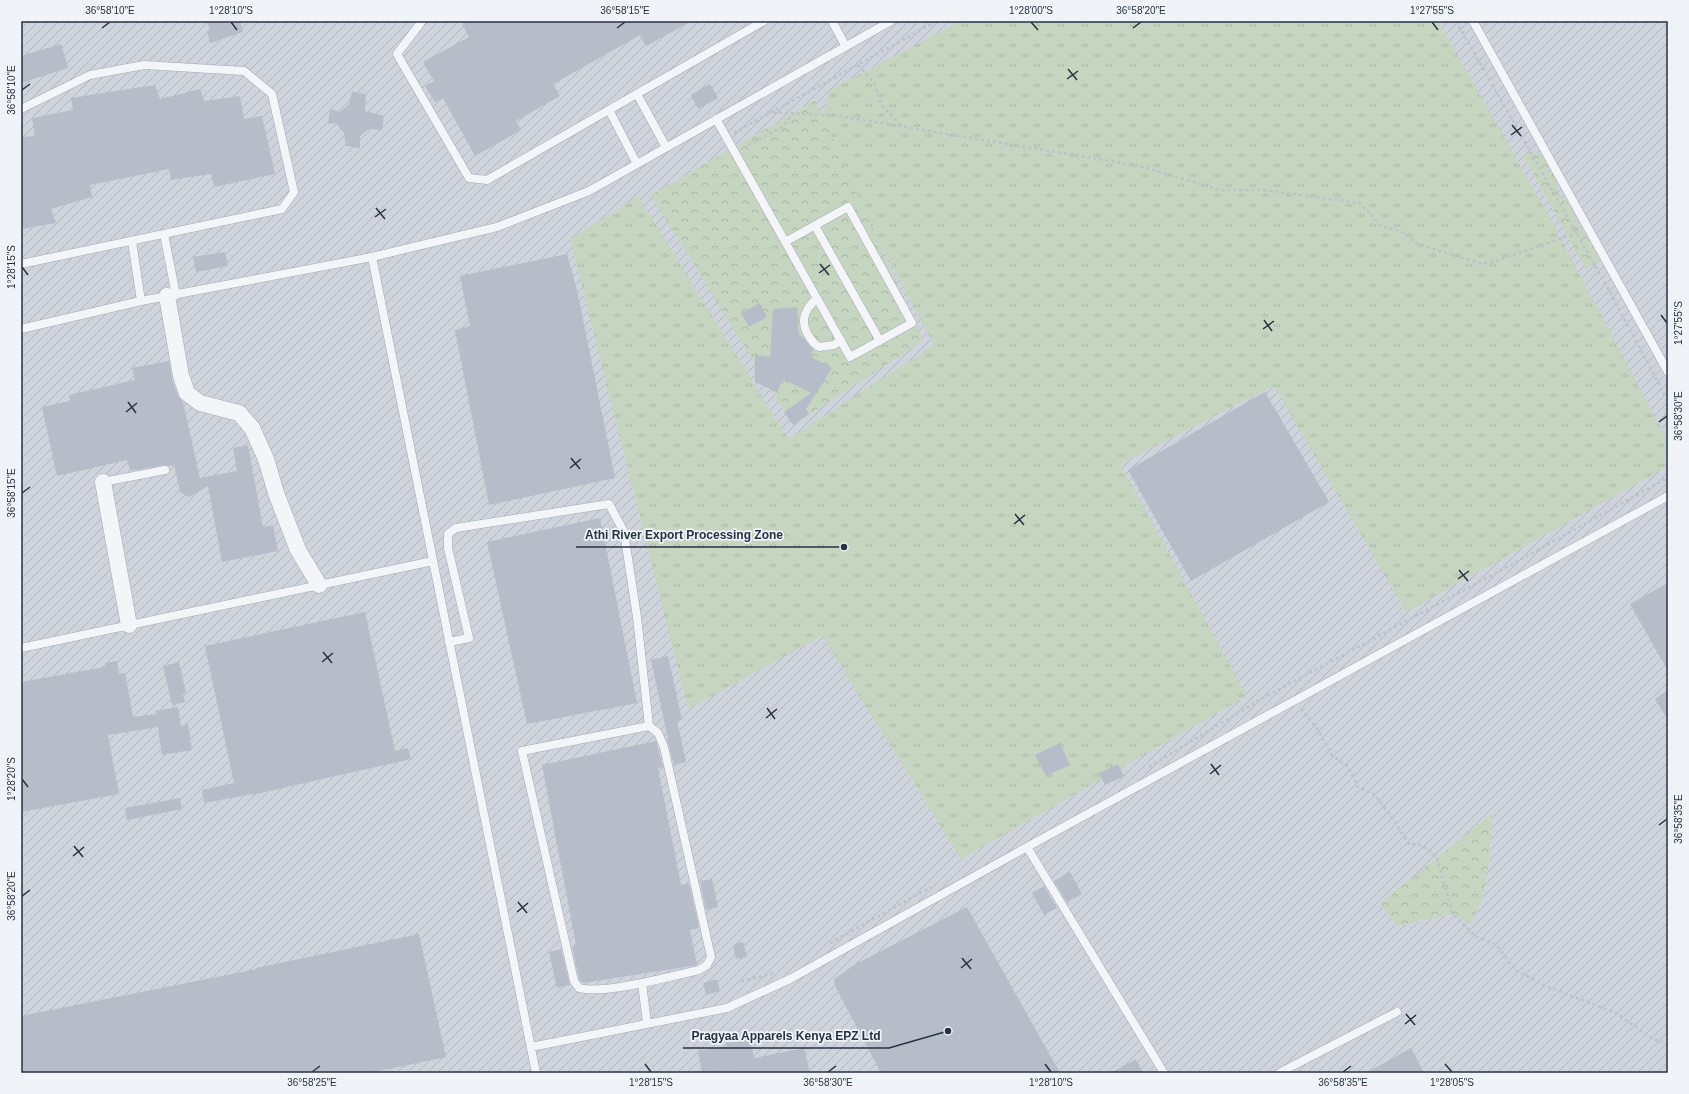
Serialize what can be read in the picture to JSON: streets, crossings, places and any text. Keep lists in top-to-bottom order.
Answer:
{
  "places": ["Athi River Export Processing Zone", "Pragyaa Apparels Kenya EPZ Ltd"],
  "coordinates": [
    "36°58'10\"E",
    "1°28'10\"S",
    "36°58'15\"E",
    "1°28'00\"S",
    "36°58'20\"E",
    "1°27'55\"S",
    "1°28'15\"S",
    "36°58'30\"E",
    "1°28'20\"S",
    "36°58'35\"E",
    "36°58'25\"E",
    "1°28'05\"S"
  ]
}
